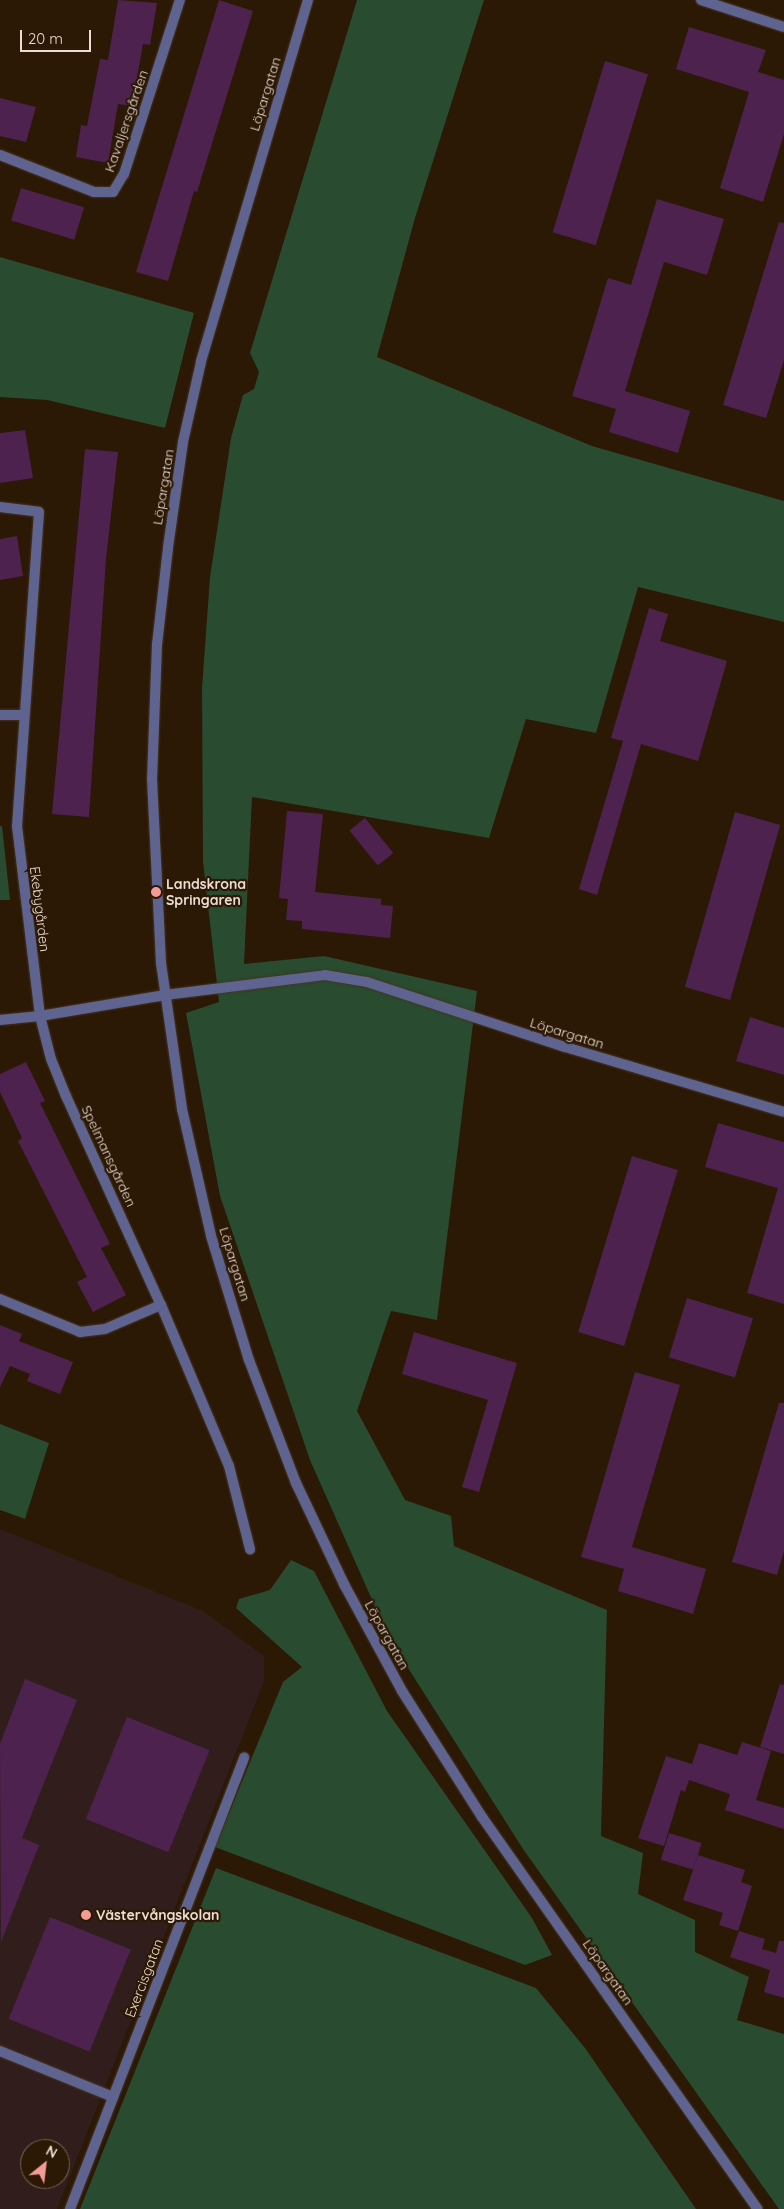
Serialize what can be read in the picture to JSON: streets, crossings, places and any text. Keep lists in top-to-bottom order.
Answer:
{
  "streets": {
    "street": [
      "Löpargatan",
      "Kavaljersgården",
      "Ekebygården",
      "Spelmansgården",
      "Exercisgatan"
    ]
  },
  "crossings": [
    ["Ekebygården", "Spelmansgården"]
  ],
  "places": ["Landskrona Springaren", "Västervångskolan"],
  "scale_bar": "20 m",
  "north": "top right"
}
